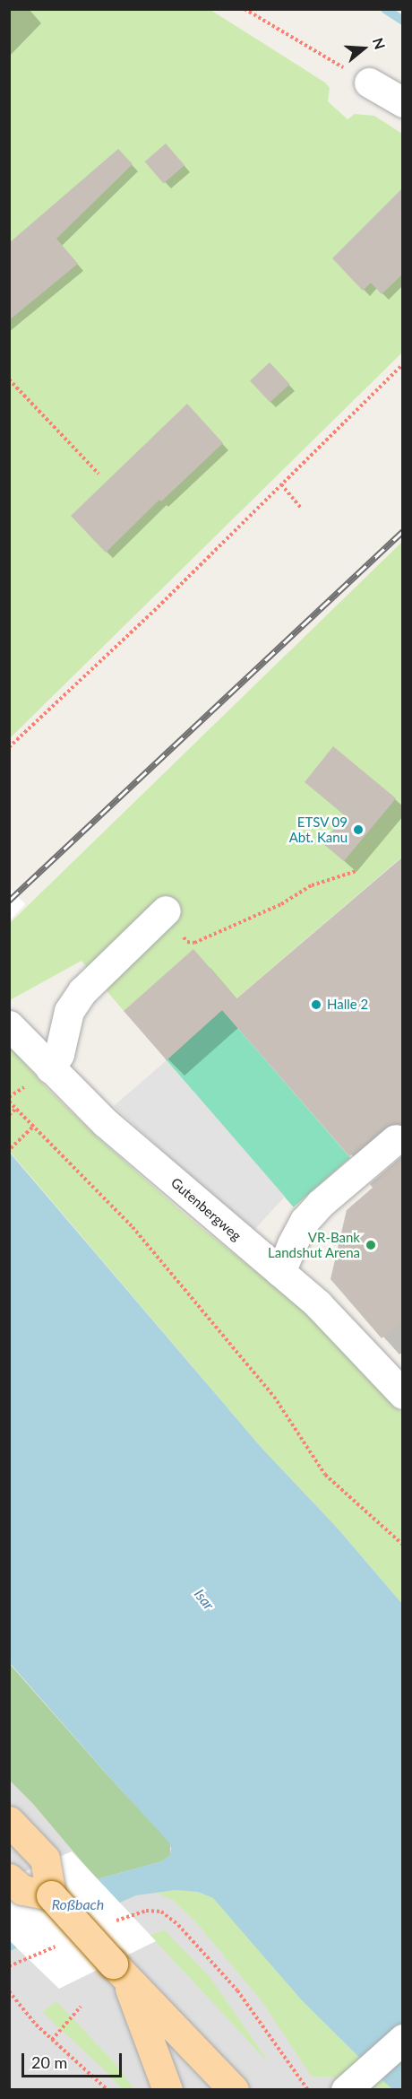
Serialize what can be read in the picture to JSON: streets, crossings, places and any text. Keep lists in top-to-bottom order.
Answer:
{
  "streets": {
    "street": ["Gutenbergweg"]
  },
  "water": ["Isar", "Roßbach"],
  "places": ["ETSV 09 Abt. Kanu", "Halle 2", "VR-Bank Landshut Arena"],
  "scale_bar": "20 m",
  "north": "right"
}
